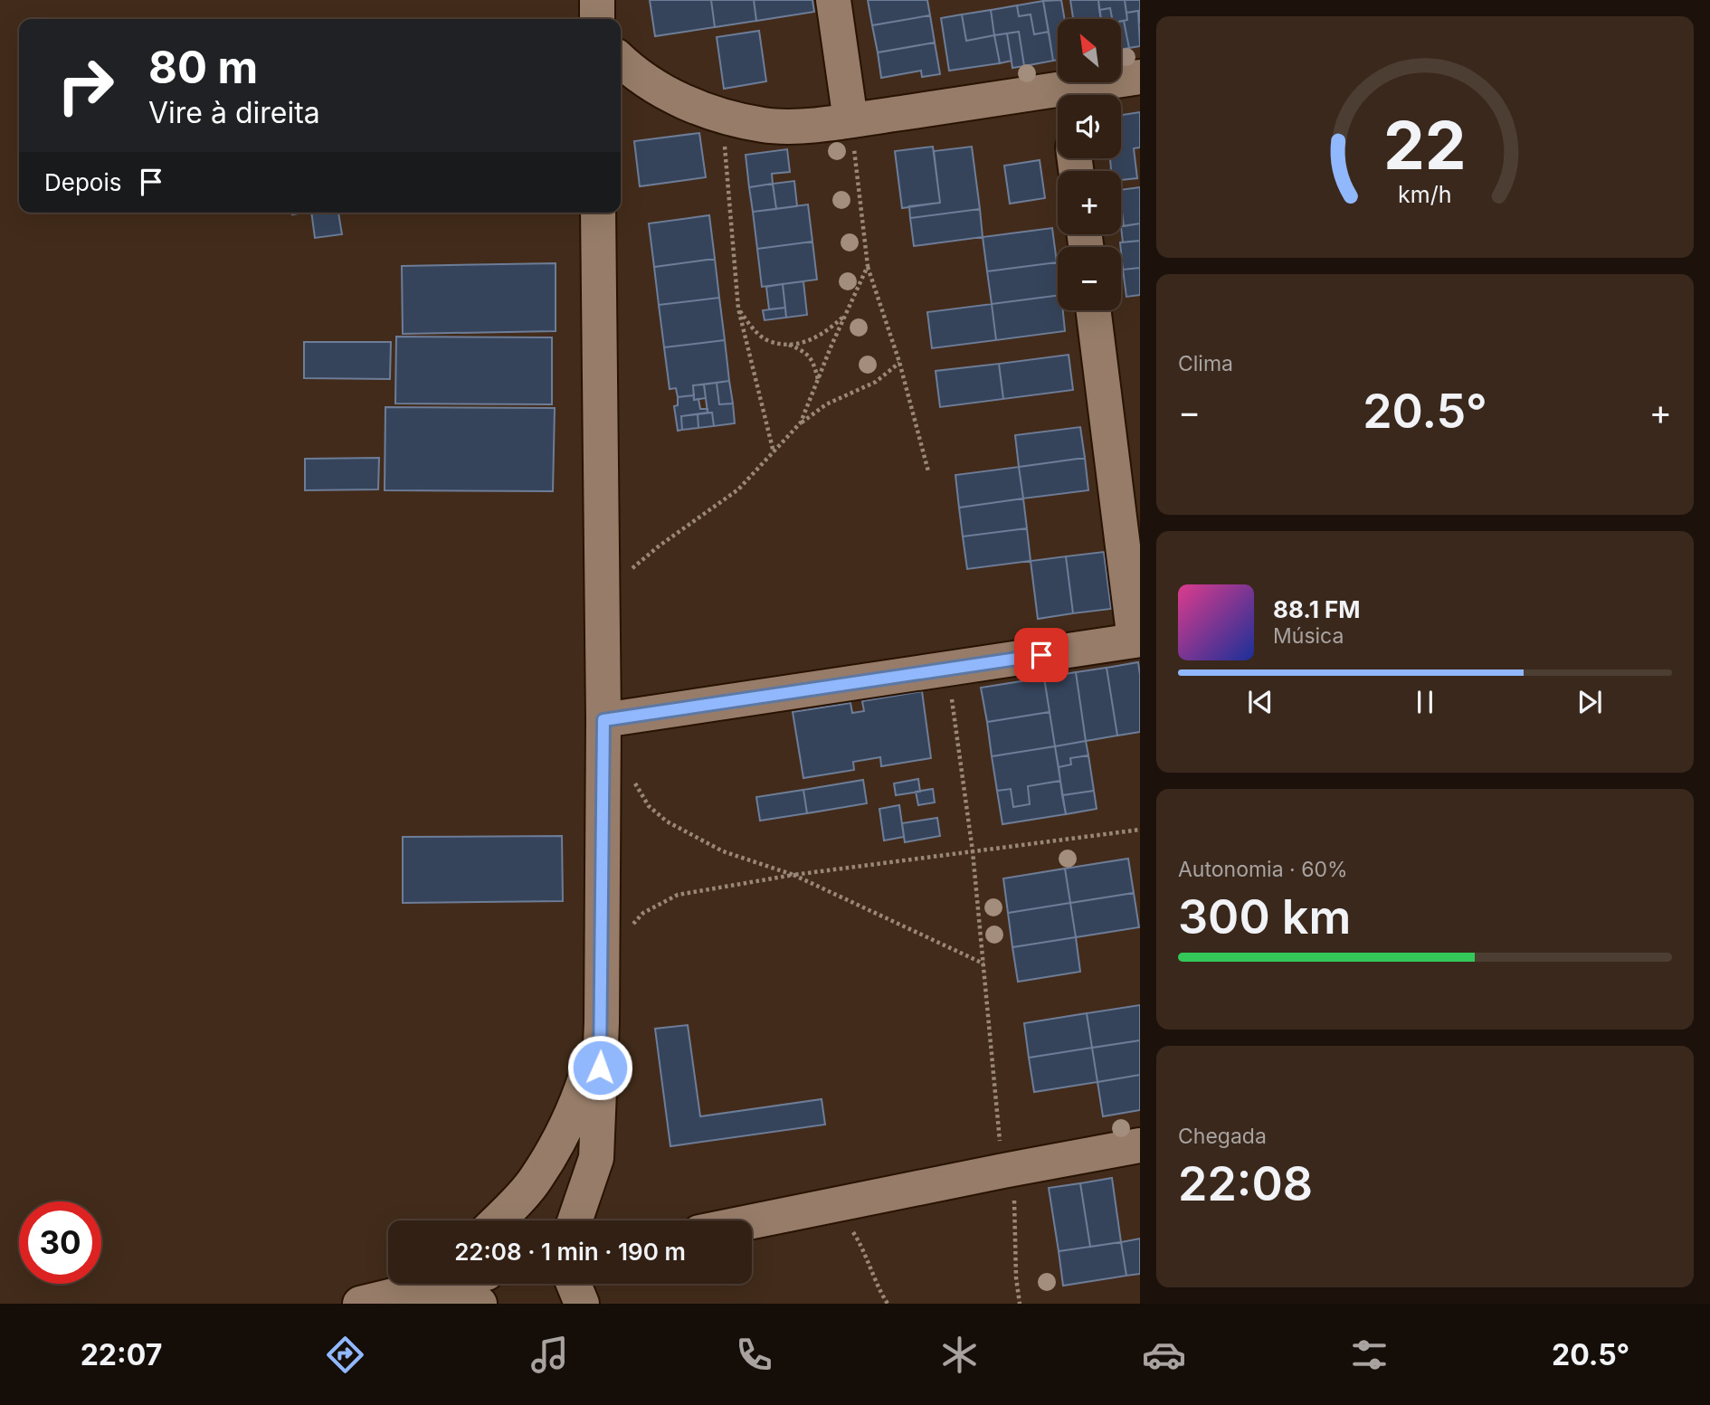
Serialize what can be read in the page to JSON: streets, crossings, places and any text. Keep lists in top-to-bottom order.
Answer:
{
  "north": "top left",
  "page": {
    "map_buttons": ["+", "−"],
    "turn": ["80 m", "Vire à direita"],
    "then": "Depois",
    "tile": [
      "Clima",
      ["Autonomia · 60%", "300 km"],
      ["Chegada", "22:08"]
    ],
    "heat": ["−", "20.5°", "+"],
    "song": ["88.1 FM", "Música"],
    "limit": "30",
    "trip": "22:08 · 1 min · 190 m",
    "tabs": ["22:07", "20.5°"],
    "gauge": ["22", "km/h"]
  }
}
